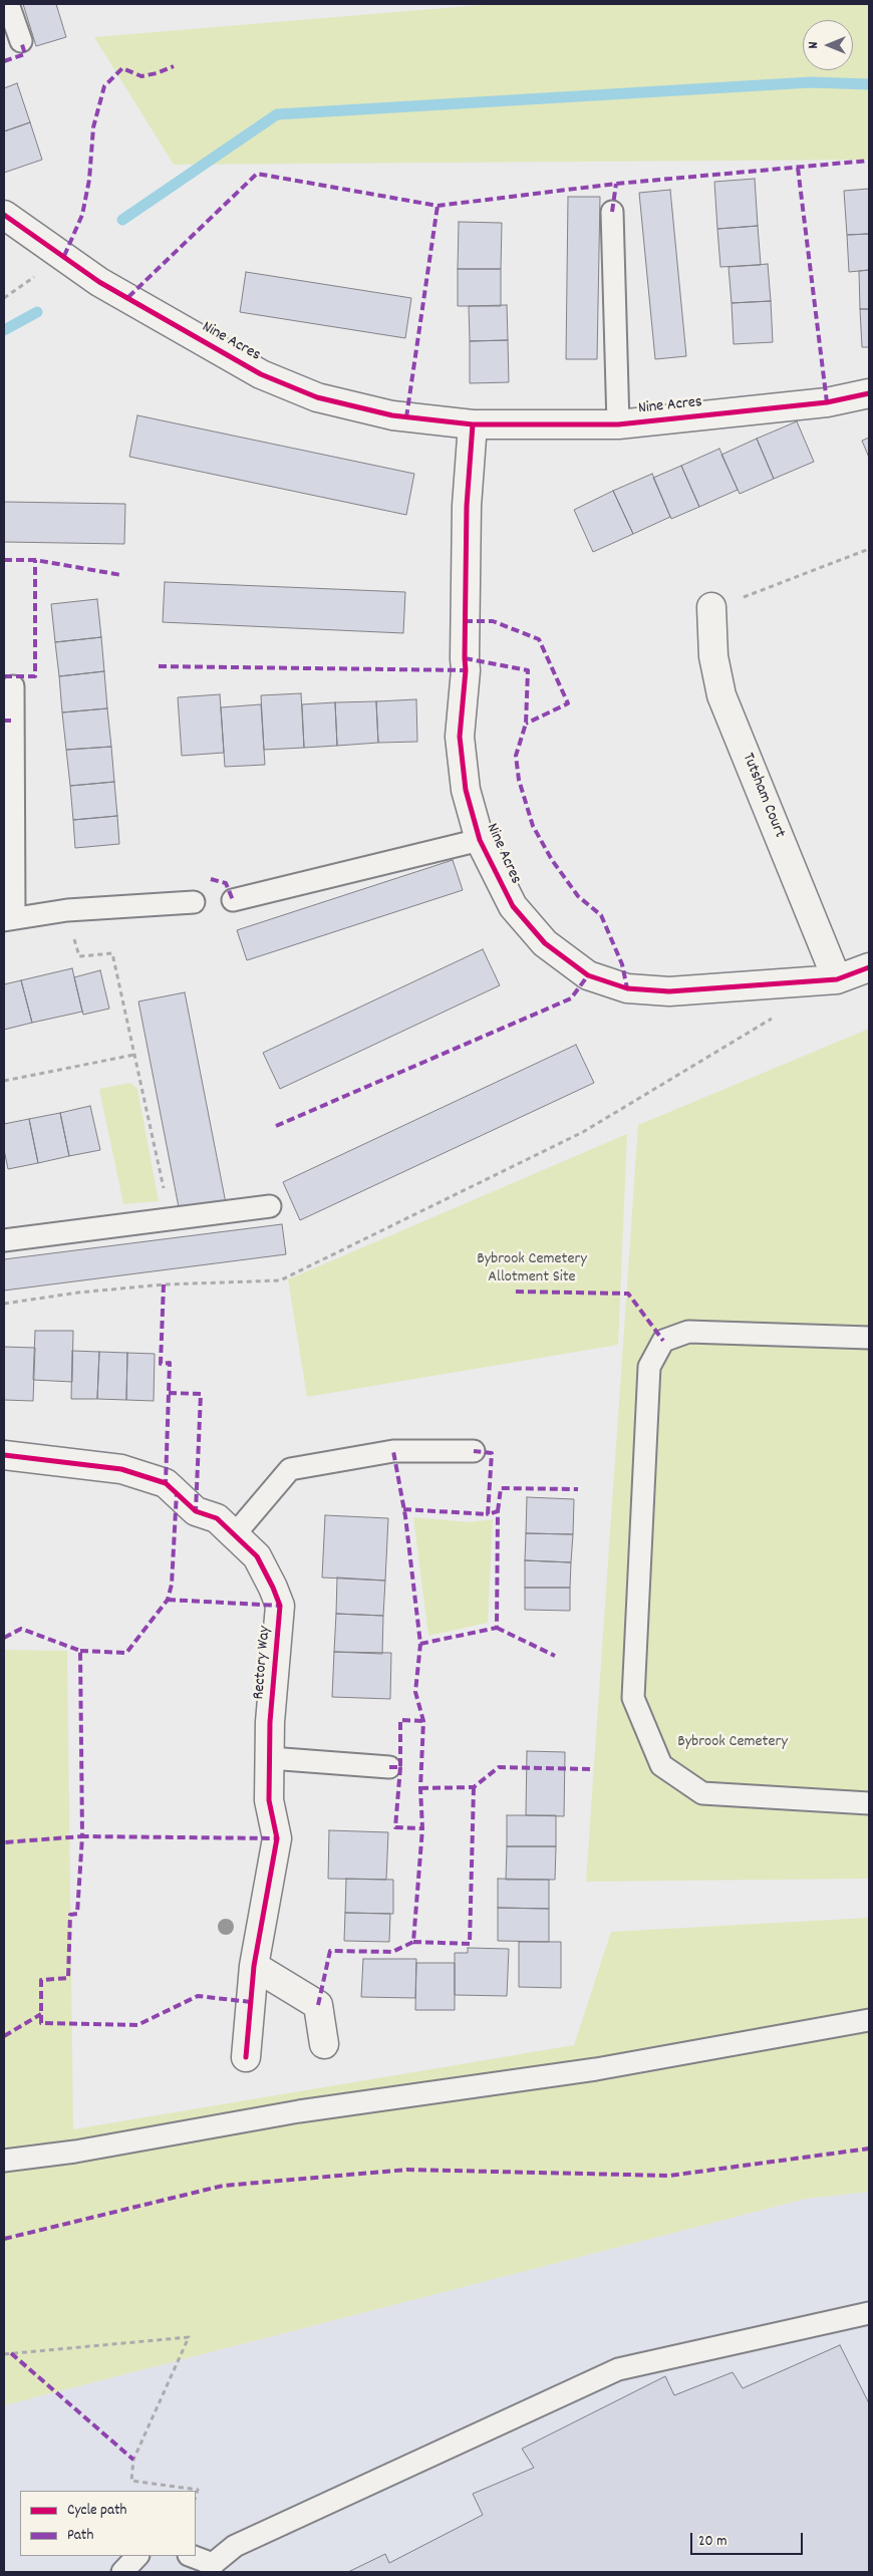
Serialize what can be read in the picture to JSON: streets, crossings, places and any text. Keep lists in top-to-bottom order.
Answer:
{
  "streets": {
    "street": ["Nine Acres", "Tutsham Court", "Rectory Way"]
  },
  "crossings": [
    ["Nine Acres", "Tutsham Court"]
  ],
  "parks": ["Bybrook Cemetery Allotment Site", "Bybrook Cemetery"],
  "legend": ["Cycle path", "Path"],
  "scale_bar": "20 m",
  "north": "left"
}
